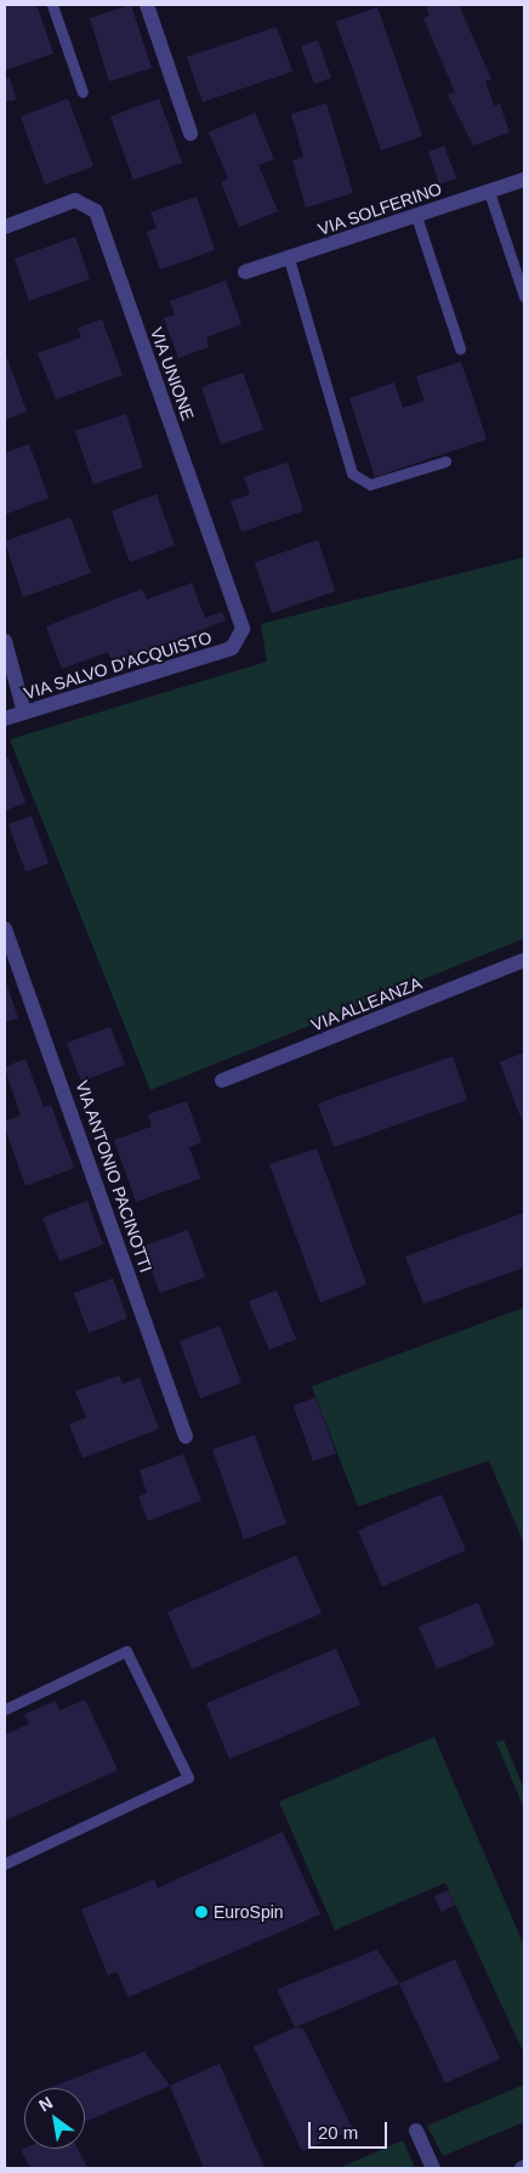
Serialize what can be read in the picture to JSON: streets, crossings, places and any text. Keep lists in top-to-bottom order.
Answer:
{
  "streets": {
    "street": [
      "VIA SOLFERINO",
      "VIA UNIONE",
      "VIA SALVO D'ACQUISTO",
      "VIA ALLEANZA",
      "VIA ANTONIO PACINOTTI"
    ]
  },
  "crossings": [
    ["VIA UNIONE", "VIA SALVO D'ACQUISTO"]
  ],
  "places": ["EuroSpin"],
  "scale_bar": "20 m",
  "north": "top left"
}
